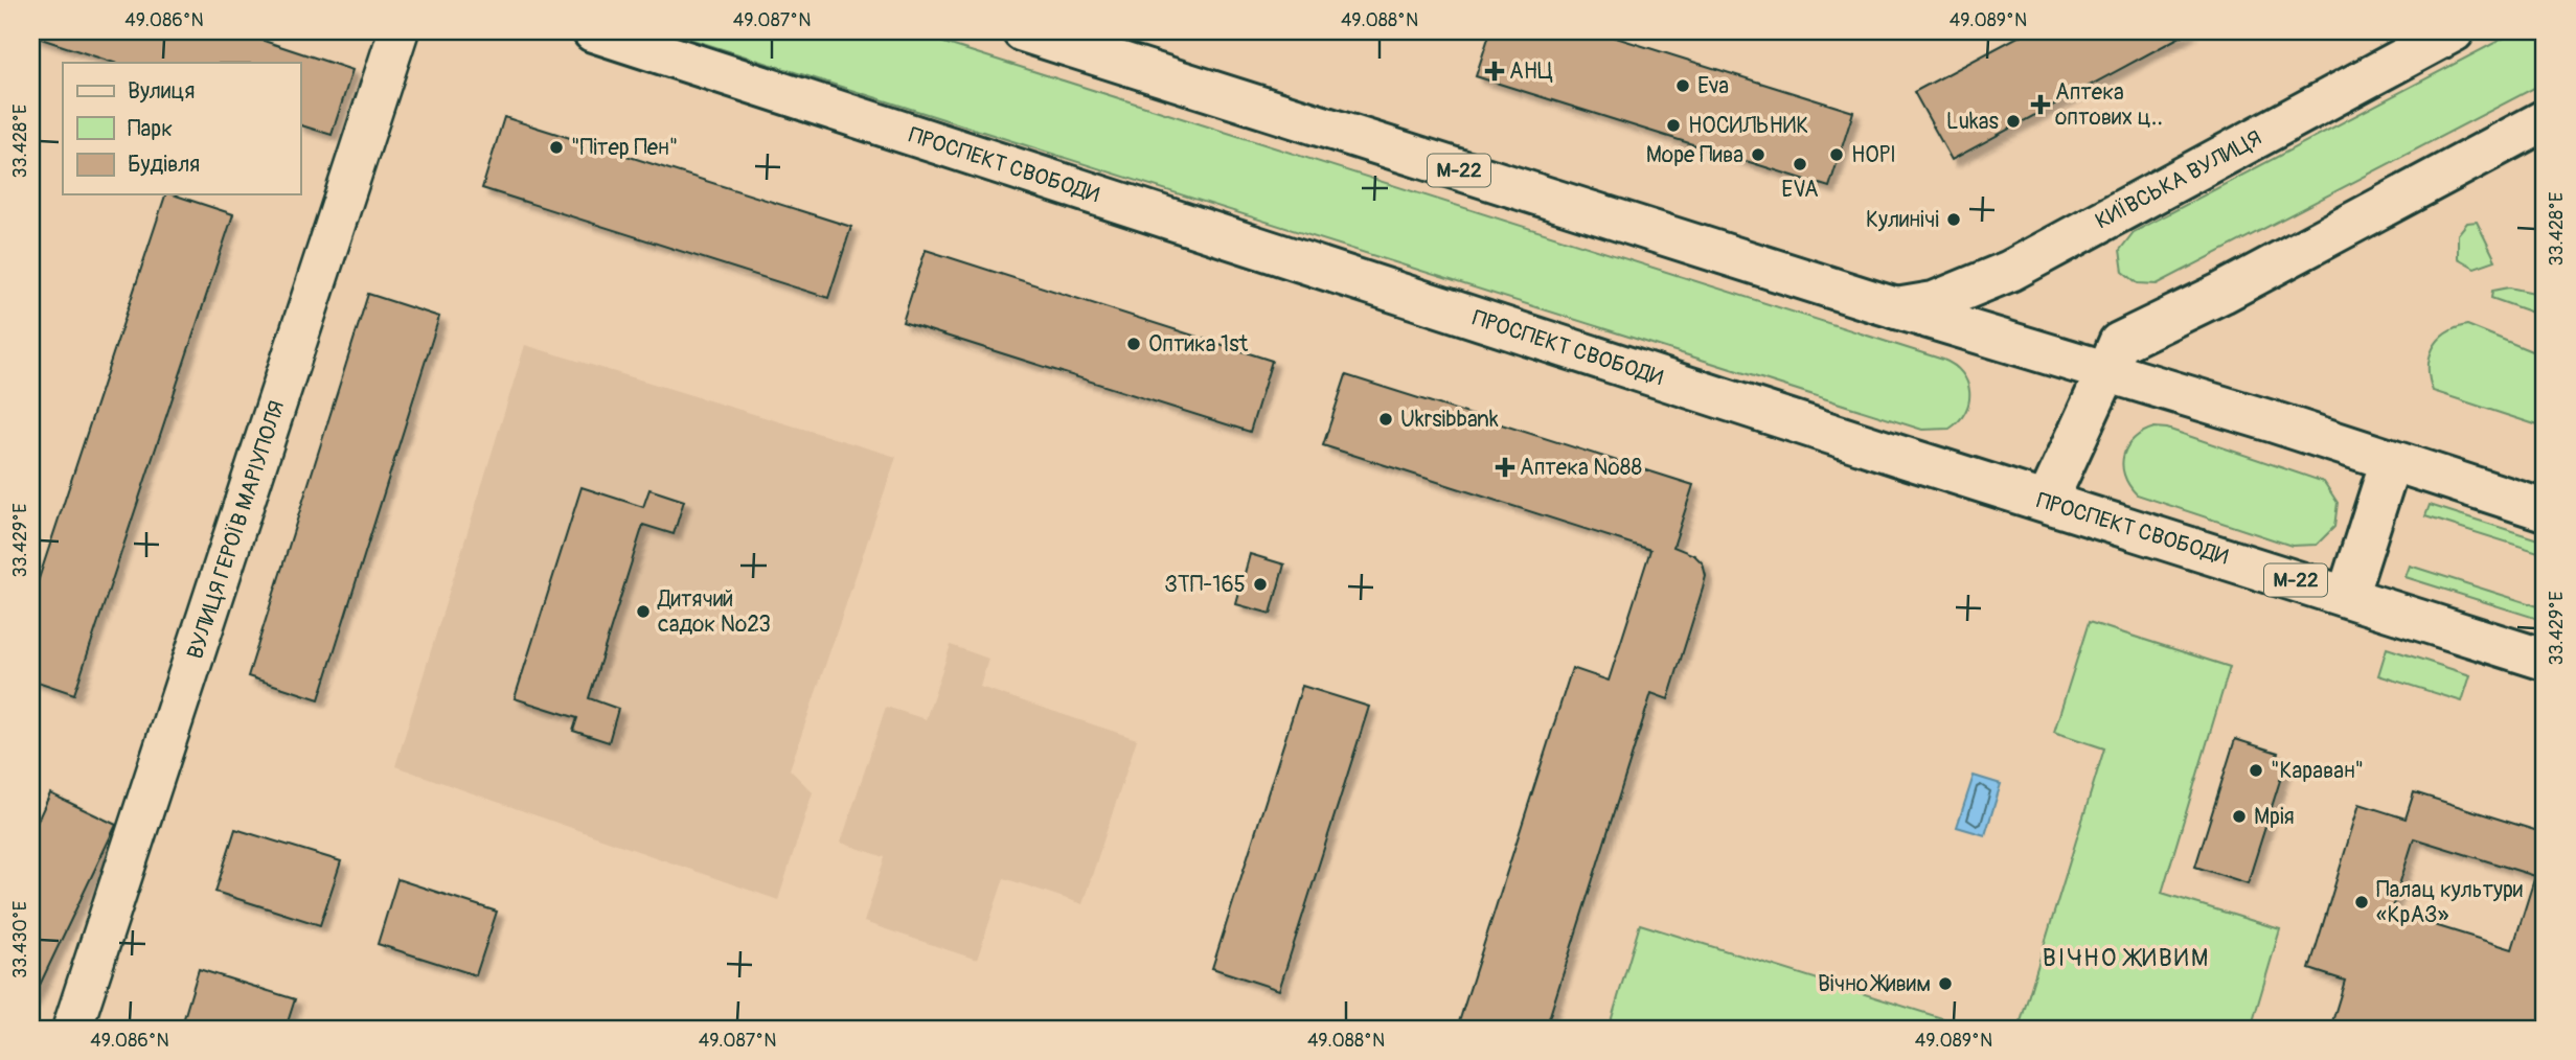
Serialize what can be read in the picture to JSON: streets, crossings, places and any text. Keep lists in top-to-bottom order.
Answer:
{
  "streets": {
    "main road": ["ПРОСПЕКТ СВОБОДИ", "М-22", "КИЇВСЬКА ВУЛИЦЯ"],
    "street": ["ВУЛИЦЯ ГЕРОЇВ МАРІУПОЛЯ"]
  },
  "crossings": [
    ["М-22", "КИЇВСЬКА ВУЛИЦЯ"]
  ],
  "districts": ["ВІЧНО ЖИВИМ"],
  "places": {
    "health": ["АНЦ", "Аптека оптових ц‥", "Аптека №88"],
    "other": [
      "Eva",
      "Lukas",
      "НОСИЛЬНИК",
      "\"Пітер Пен\"",
      "Море Пива",
      "НОРІ",
      "EVA",
      "Кулинічі",
      "Оптика 1st",
      "Ukrsibbank",
      "ЗТП-165",
      "Дитячий садок №23",
      "\"Караван\"",
      "Мрія",
      "Палац культури «КрАЗ»",
      "Вічно Живим"
    ]
  },
  "legend": ["Вулиця", "Парк", "Будівля"],
  "coordinates": [
    "49.086°N",
    "49.087°N",
    "49.088°N",
    "49.089°N",
    "33.428°E",
    "33.429°E",
    "33.430°E"
  ]
}
